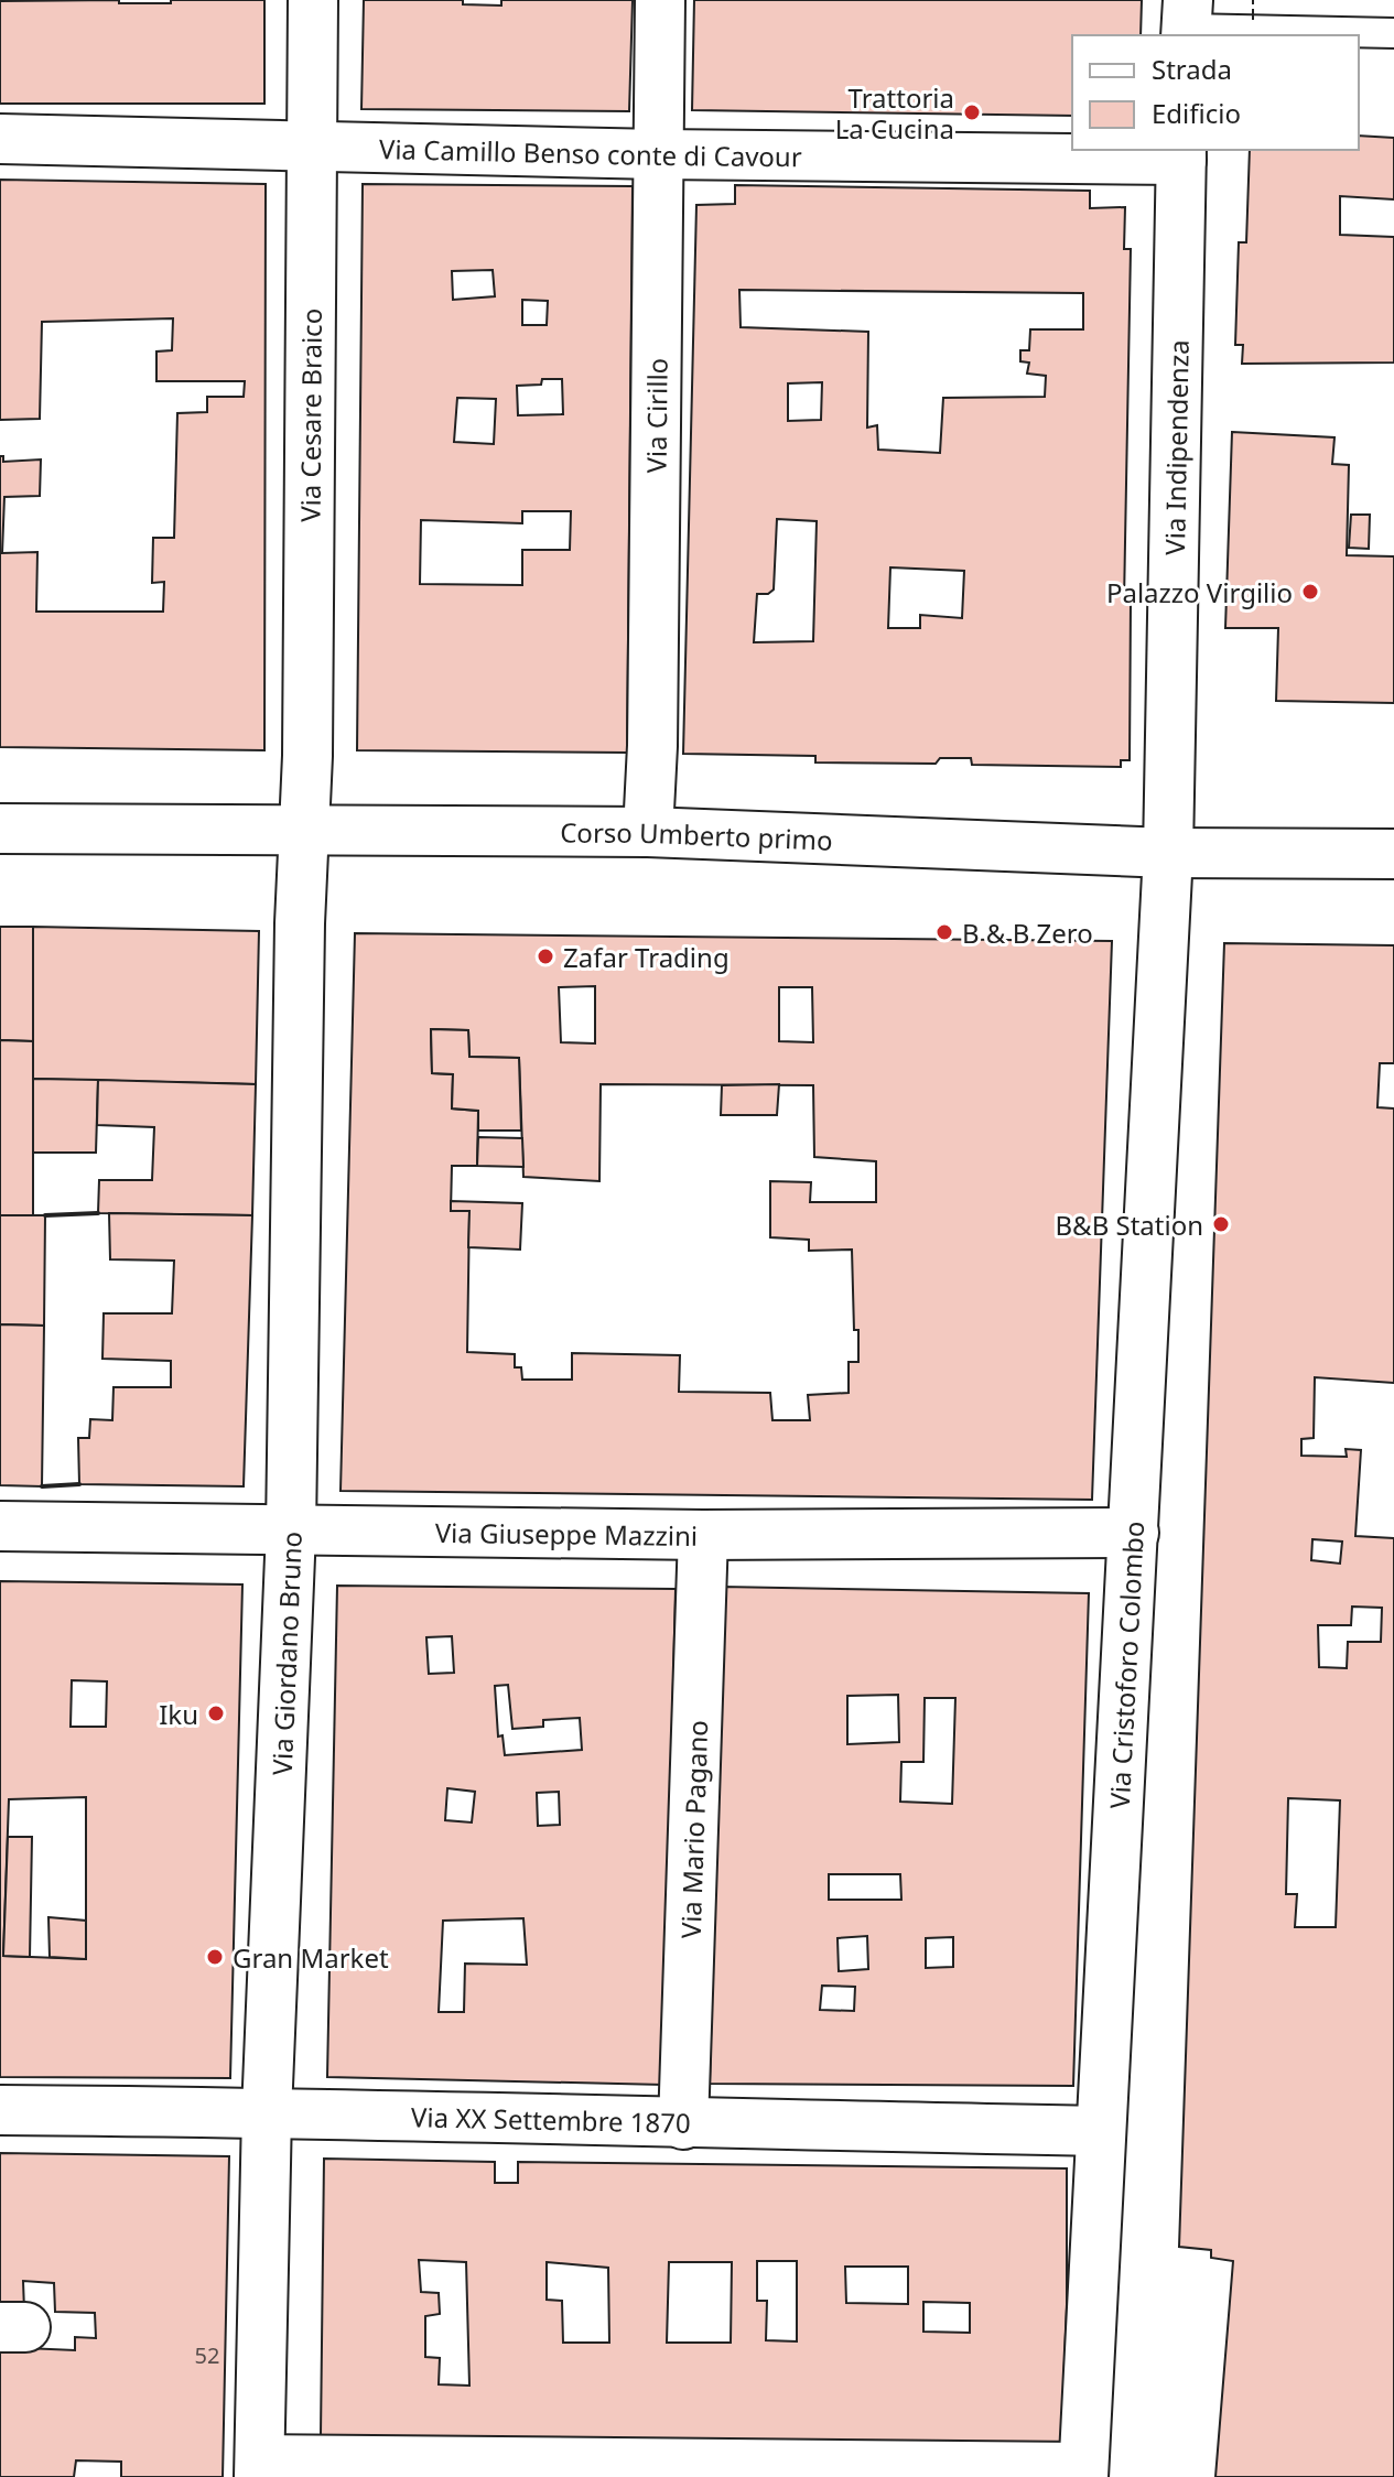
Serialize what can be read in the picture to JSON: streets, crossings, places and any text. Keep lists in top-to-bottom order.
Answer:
{
  "streets": {
    "street": [
      "Via Camillo Benso conte di Cavour",
      "Via Cesare Braico",
      "Via Cirillo",
      "Via Indipendenza",
      "Corso Umberto primo",
      "Via Giuseppe Mazzini",
      "Via Giordano Bruno",
      "Via Cristoforo Colombo",
      "Via Mario Pagano",
      "Via XX Settembre 1870"
    ]
  },
  "crossings": [
    ["Via Camillo Benso conte di Cavour", "Via Cesare Braico"],
    ["Via Camillo Benso conte di Cavour", "Via Cirillo"],
    ["Via Camillo Benso conte di Cavour", "Via Indipendenza"],
    ["Via Cesare Braico", "Corso Umberto primo"],
    ["Via Cesare Braico", "Via Giordano Bruno"],
    ["Via Cirillo", "Corso Umberto primo"],
    ["Via Indipendenza", "Corso Umberto primo"],
    ["Via Indipendenza", "Via Cristoforo Colombo"],
    ["Corso Umberto primo", "Via Giordano Bruno"],
    ["Corso Umberto primo", "Via Cristoforo Colombo"],
    ["Via Giuseppe Mazzini", "Via Giordano Bruno"],
    ["Via Giuseppe Mazzini", "Via Cristoforo Colombo"],
    ["Via Giuseppe Mazzini", "Via Mario Pagano"],
    ["Via Giordano Bruno", "Via XX Settembre 1870"],
    ["Via Cristoforo Colombo", "Via XX Settembre 1870"],
    ["Via Mario Pagano", "Via XX Settembre 1870"]
  ],
  "places": [
    "Trattoria La Cucina",
    "Palazzo Virgilio",
    "B & B Zero",
    "Zafar Trading",
    "B&B Station",
    "Iku",
    "Gran Market"
  ],
  "house_numbers": ["52"],
  "legend": ["Strada", "Edificio"]
}
